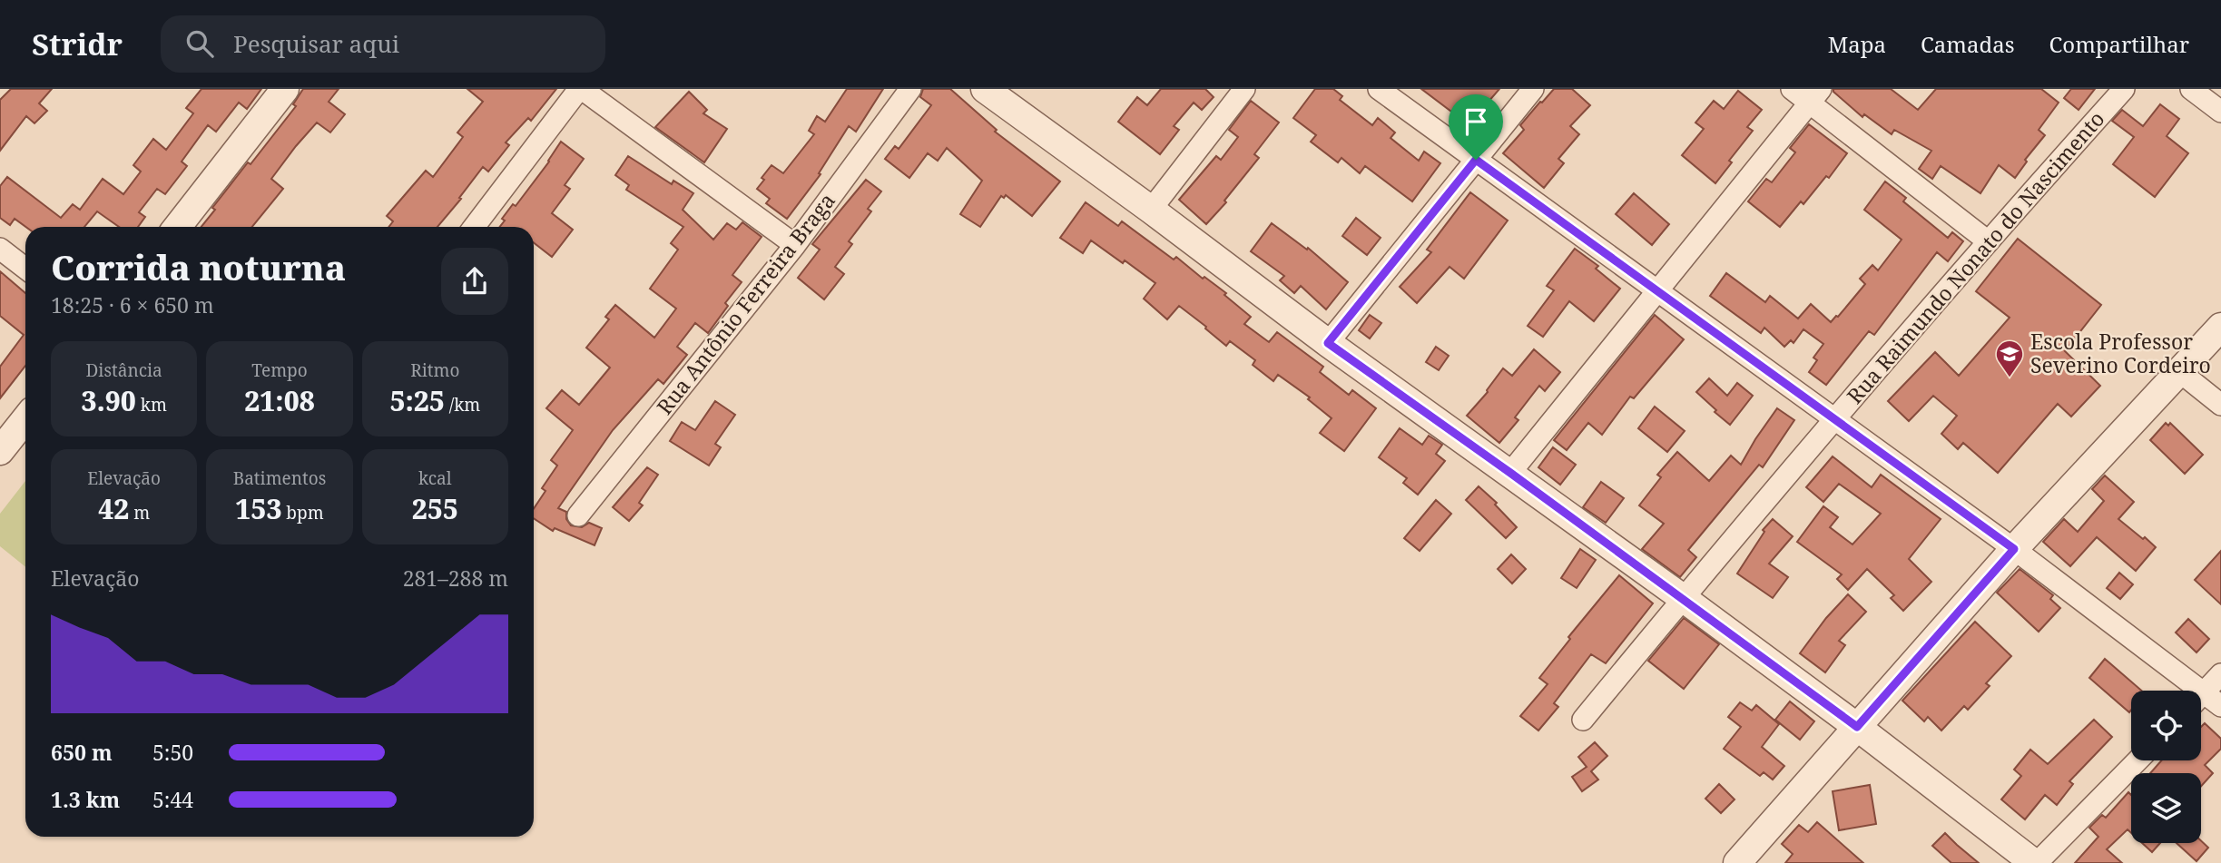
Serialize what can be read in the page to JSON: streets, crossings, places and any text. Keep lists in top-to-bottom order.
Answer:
{
  "streets": {
    "street": ["Rua Raimundo Nonato do Nascimento", "Rua Antônio Ferreira Braga"]
  },
  "places": {
    "school or university": ["Escola Professor Severino Cordeiro"]
  },
  "page": {
    "header": "Stridr",
    "search": "Pesquisar aqui",
    "nav": ["Mapa", "Camadas", "Compartilhar"],
    "heading": ["Corrida noturna", "18:25 · 6 × 650 m"],
    "stats": [
      ["Distância", "3.90 km"],
      ["Tempo", "21:08"],
      ["Ritmo", "5:25 /km"],
      ["Elevação", "42 m"],
      ["Batimentos", "153 bpm"],
      ["kcal", "255"]
    ],
    "chart": ["Elevação", "281–288 m"],
    "list": [
      {
        "name": "650 m",
        "note": "5:50"
      },
      {
        "name": "1.3 km",
        "note": "5:44"
      }
    ]
  }
}
